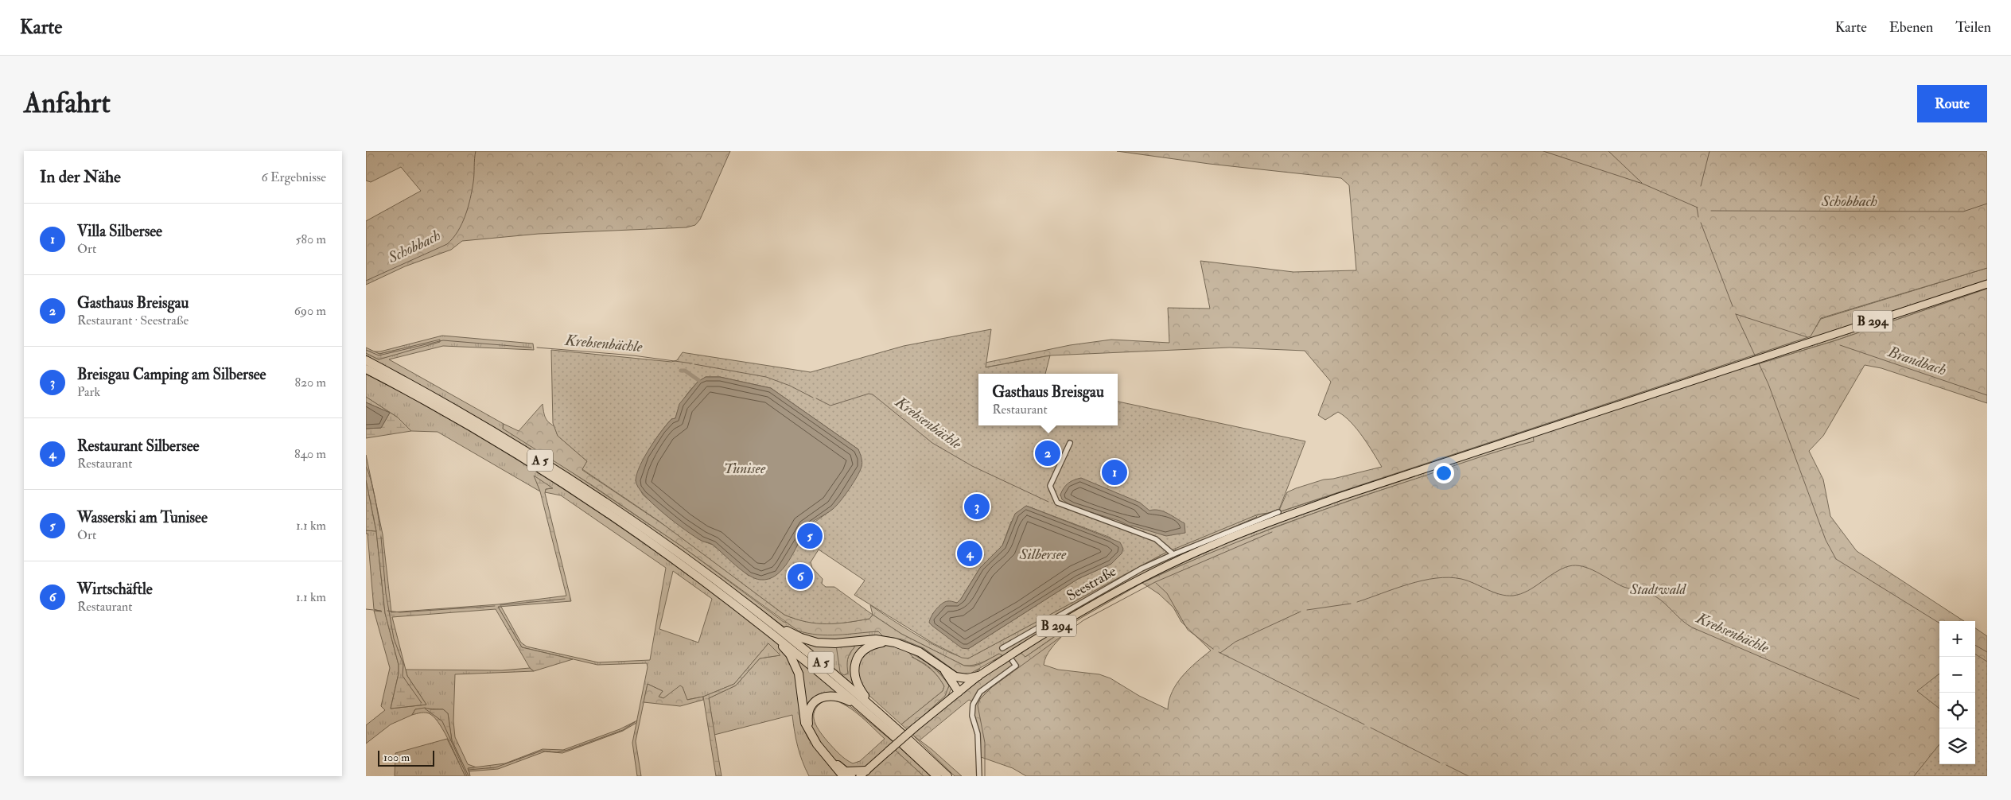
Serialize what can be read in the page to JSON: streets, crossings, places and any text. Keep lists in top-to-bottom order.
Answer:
{
  "streets": {
    "highway": ["A 5"],
    "main road": ["B 294"],
    "street": ["Seestraße"]
  },
  "water": [
    "Schobbach",
    "Krebsenbächle",
    "Brandbach",
    "Tunisee",
    "Silbersee"
  ],
  "parks": ["Stadtwald"],
  "scale_bar": "100 m",
  "page": {
    "header": "Karte",
    "nav": ["Karte", "Ebenen", "Teilen"],
    "buttons": "Route",
    "title": "Anfahrt",
    "heading": ["In der Nähe", "6 Ergebnisse"],
    "list": [
      {
        "mark": "1",
        "name": "Villa Silbersee",
        "note": "Ort",
        "value": "580 m"
      },
      {
        "mark": "2",
        "name": "Gasthaus Breisgau",
        "note": "Restaurant · Seestraße",
        "value": "690 m"
      },
      {
        "mark": "3",
        "name": "Breisgau Camping am Silbersee",
        "note": "Park",
        "value": "820 m"
      },
      {
        "mark": "4",
        "name": "Restaurant Silbersee",
        "note": "Restaurant",
        "value": "840 m"
      },
      {
        "mark": "5",
        "name": "Wasserski am Tunisee",
        "note": "Ort",
        "value": "1.1 km"
      },
      {
        "mark": "6",
        "name": "Wirtschäftle",
        "note": "Restaurant",
        "value": "1.1 km"
      }
    ],
    "popup": ["Gasthaus Breisgau", "Restaurant"],
    "pins": [
      "2",
      "1",
      "3",
      "5",
      "4",
      "6"
    ],
    "map_buttons": ["+", "−"],
    "scale": "100 m"
  }
}
